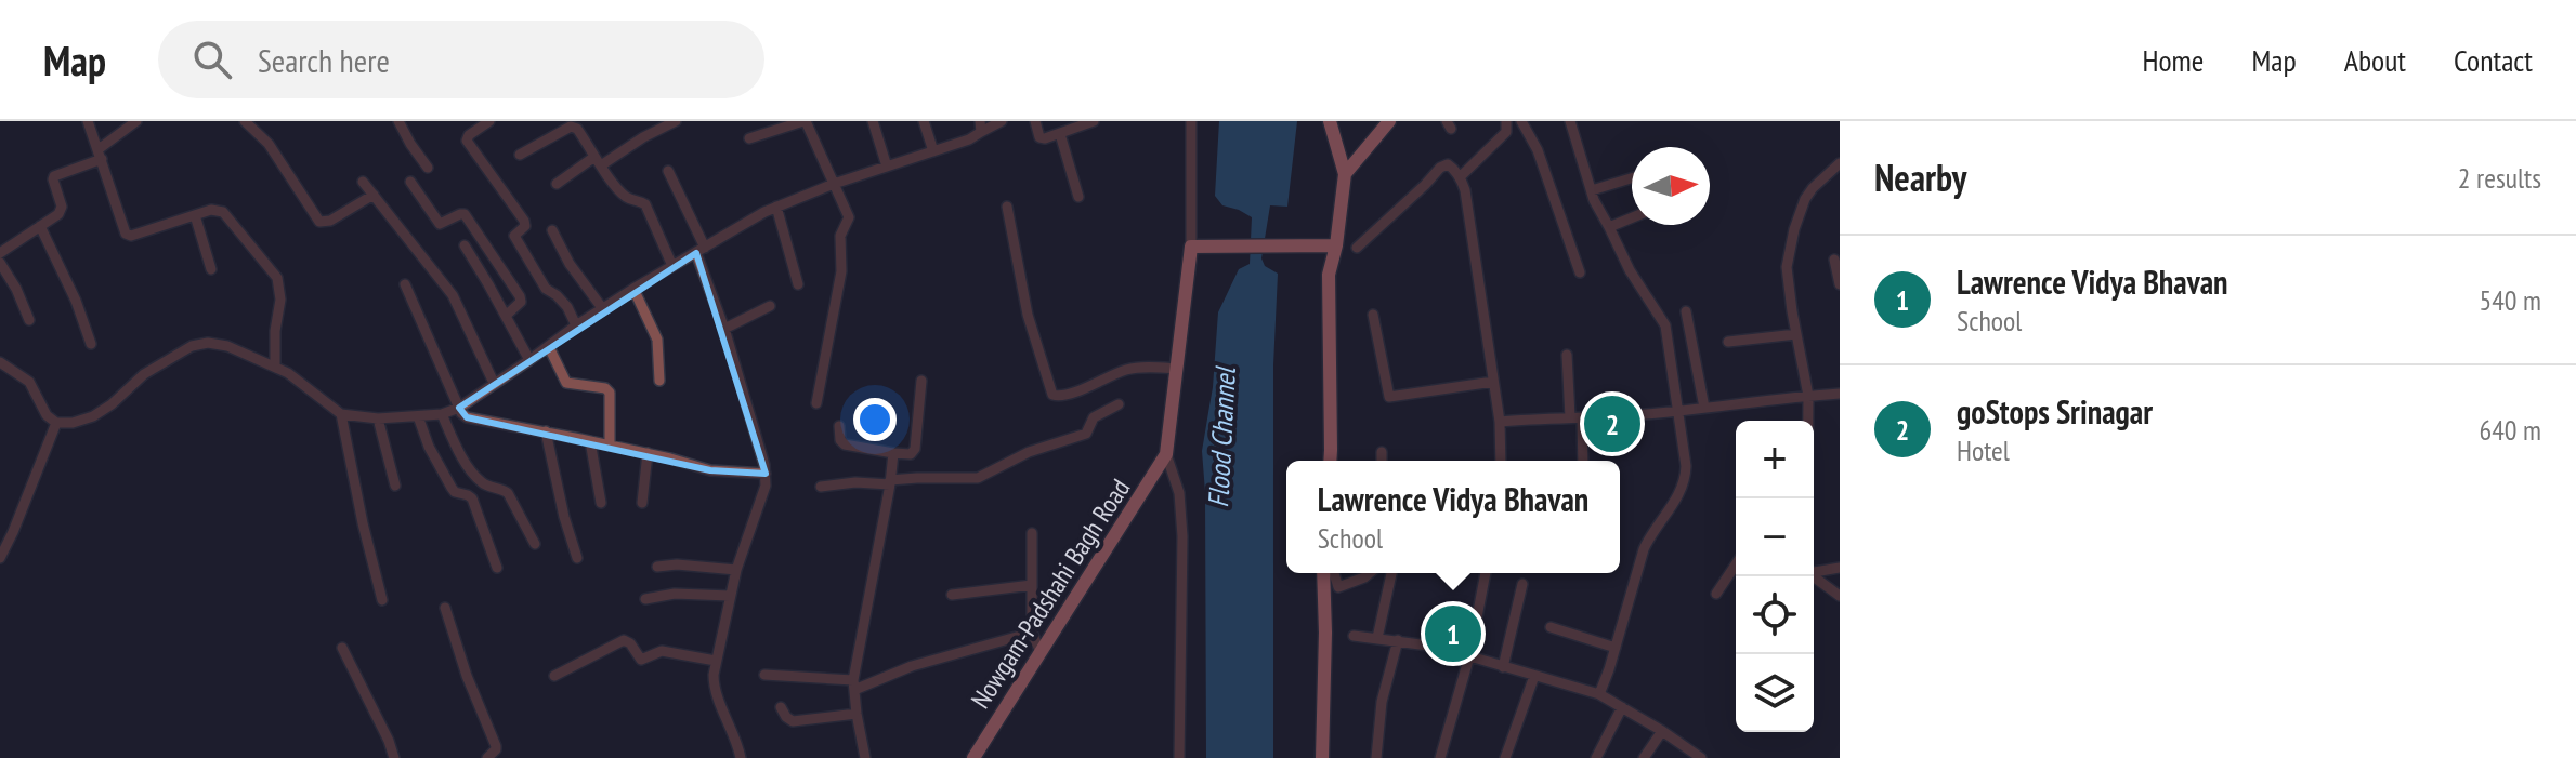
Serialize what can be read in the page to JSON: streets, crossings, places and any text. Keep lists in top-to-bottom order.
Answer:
{
  "streets": {
    "main road": ["Nowgam-Padshahi Bagh Road"]
  },
  "water": ["Flood Channel"],
  "north": "right",
  "page": {
    "header": "Map",
    "search": "Search here",
    "nav": [
      "Home",
      "Map",
      "About",
      "Contact"
    ],
    "heading": ["Nearby", "2 results"],
    "list": [
      {
        "mark": "1",
        "name": "Lawrence Vidya Bhavan",
        "note": "School",
        "value": "540 m"
      },
      {
        "mark": "2",
        "name": "goStops Srinagar",
        "note": "Hotel",
        "value": "640 m"
      }
    ],
    "pins": ["2", "1"],
    "map_buttons": ["+", "−"],
    "popup": ["Lawrence Vidya Bhavan", "School"]
  }
}
